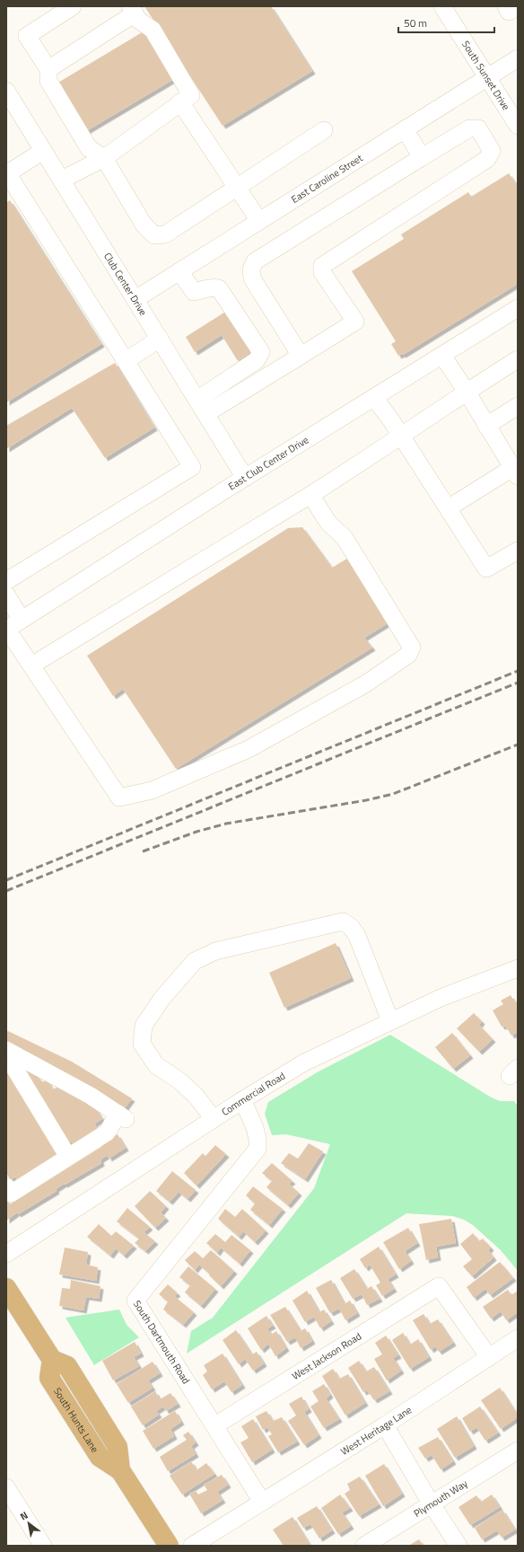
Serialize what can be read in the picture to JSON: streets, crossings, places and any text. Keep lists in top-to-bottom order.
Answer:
{
  "streets": {
    "street": [
      "South Sunset Drive",
      "East Caroline Street",
      "Club Center Drive",
      "East Club Center Drive",
      "Commercial Road",
      "South Dartmouth Road",
      "West Jackson Road",
      "West Heritage Lane",
      "Plymouth Way"
    ]
  },
  "crossings": [
    ["South Sunset Drive", "East Caroline Street"],
    ["East Caroline Street", "Club Center Drive"],
    ["Club Center Drive", "East Club Center Drive"],
    ["Commercial Road", "South Dartmouth Road"],
    ["South Dartmouth Road", "West Jackson Road"],
    ["South Dartmouth Road", "West Heritage Lane"],
    ["West Jackson Road", "West Heritage Lane"]
  ],
  "scale_bar": "50 m",
  "north": "top left"
}
